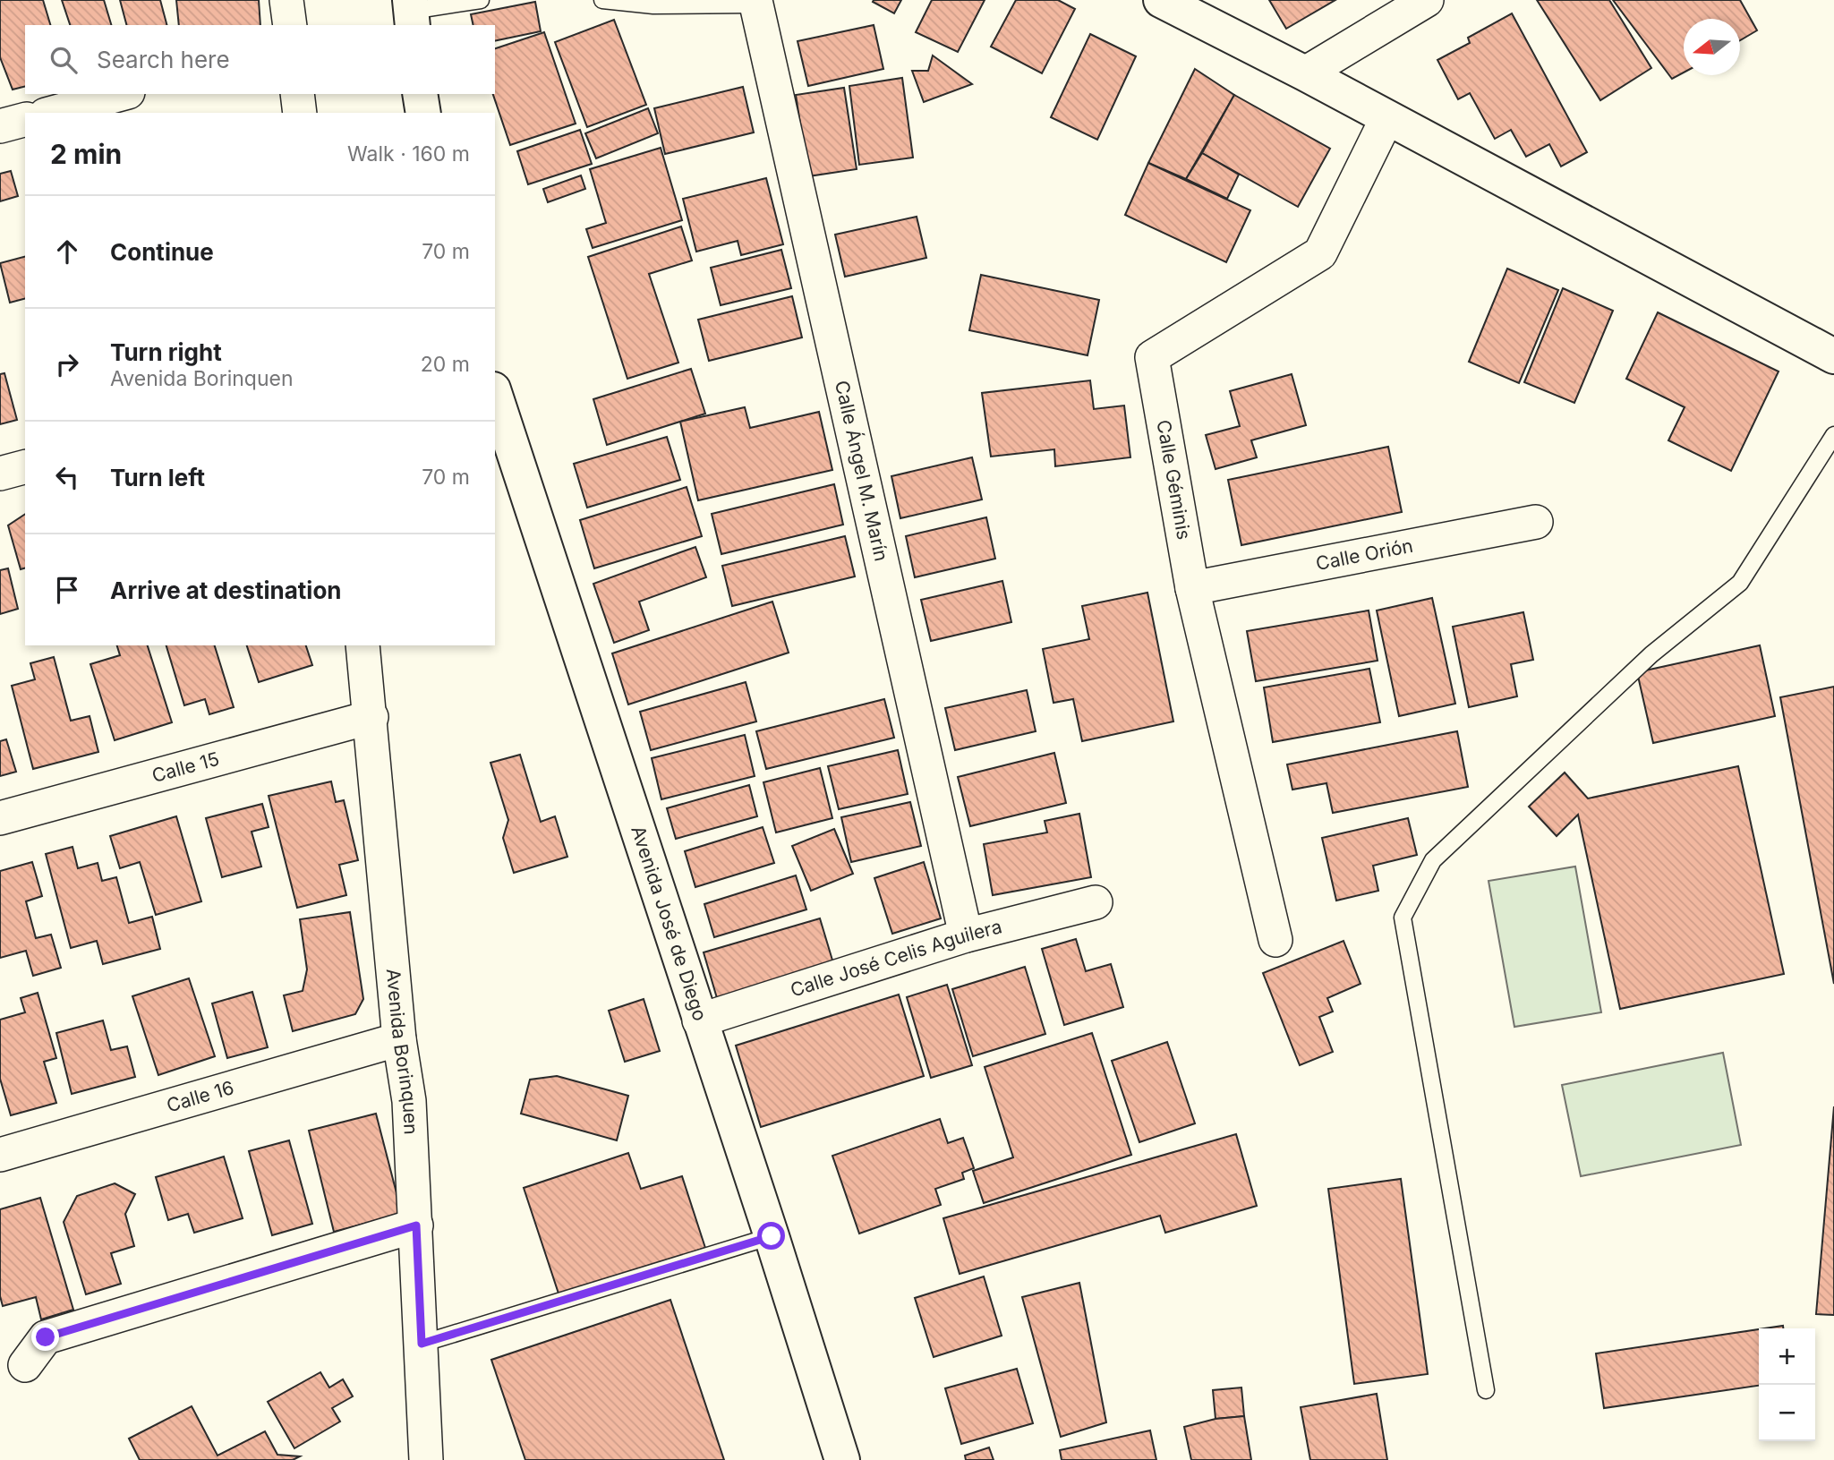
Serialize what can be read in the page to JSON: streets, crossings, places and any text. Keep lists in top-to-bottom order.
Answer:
{
  "streets": {
    "main road": ["Avenida José de Diego"],
    "street": [
      "Calle Ángel M. Marín",
      "Calle Géminis",
      "Calle Orión",
      "Calle 15",
      "Calle José Celis Aguilera",
      "Avenida Borinquen",
      "Calle 16"
    ]
  },
  "crossings": [
    ["Calle Ángel M. Marín", "Calle José Celis Aguilera"],
    ["Calle Géminis", "Calle Orión"],
    ["Calle 15", "Avenida Borinquen"],
    ["Avenida José de Diego", "Calle José Celis Aguilera"],
    ["Avenida Borinquen", "Calle 16"]
  ],
  "north": "left",
  "page": {
    "search": "Search here",
    "heading": ["2 min", "Walk · 160 m"],
    "list": [
      ["Continue", "70 m"],
      ["Turn right", "Avenida Borinquen", "20 m"],
      ["Turn left", "70 m"],
      "Arrive at destination"
    ],
    "map_buttons": ["+", "−"]
  }
}
